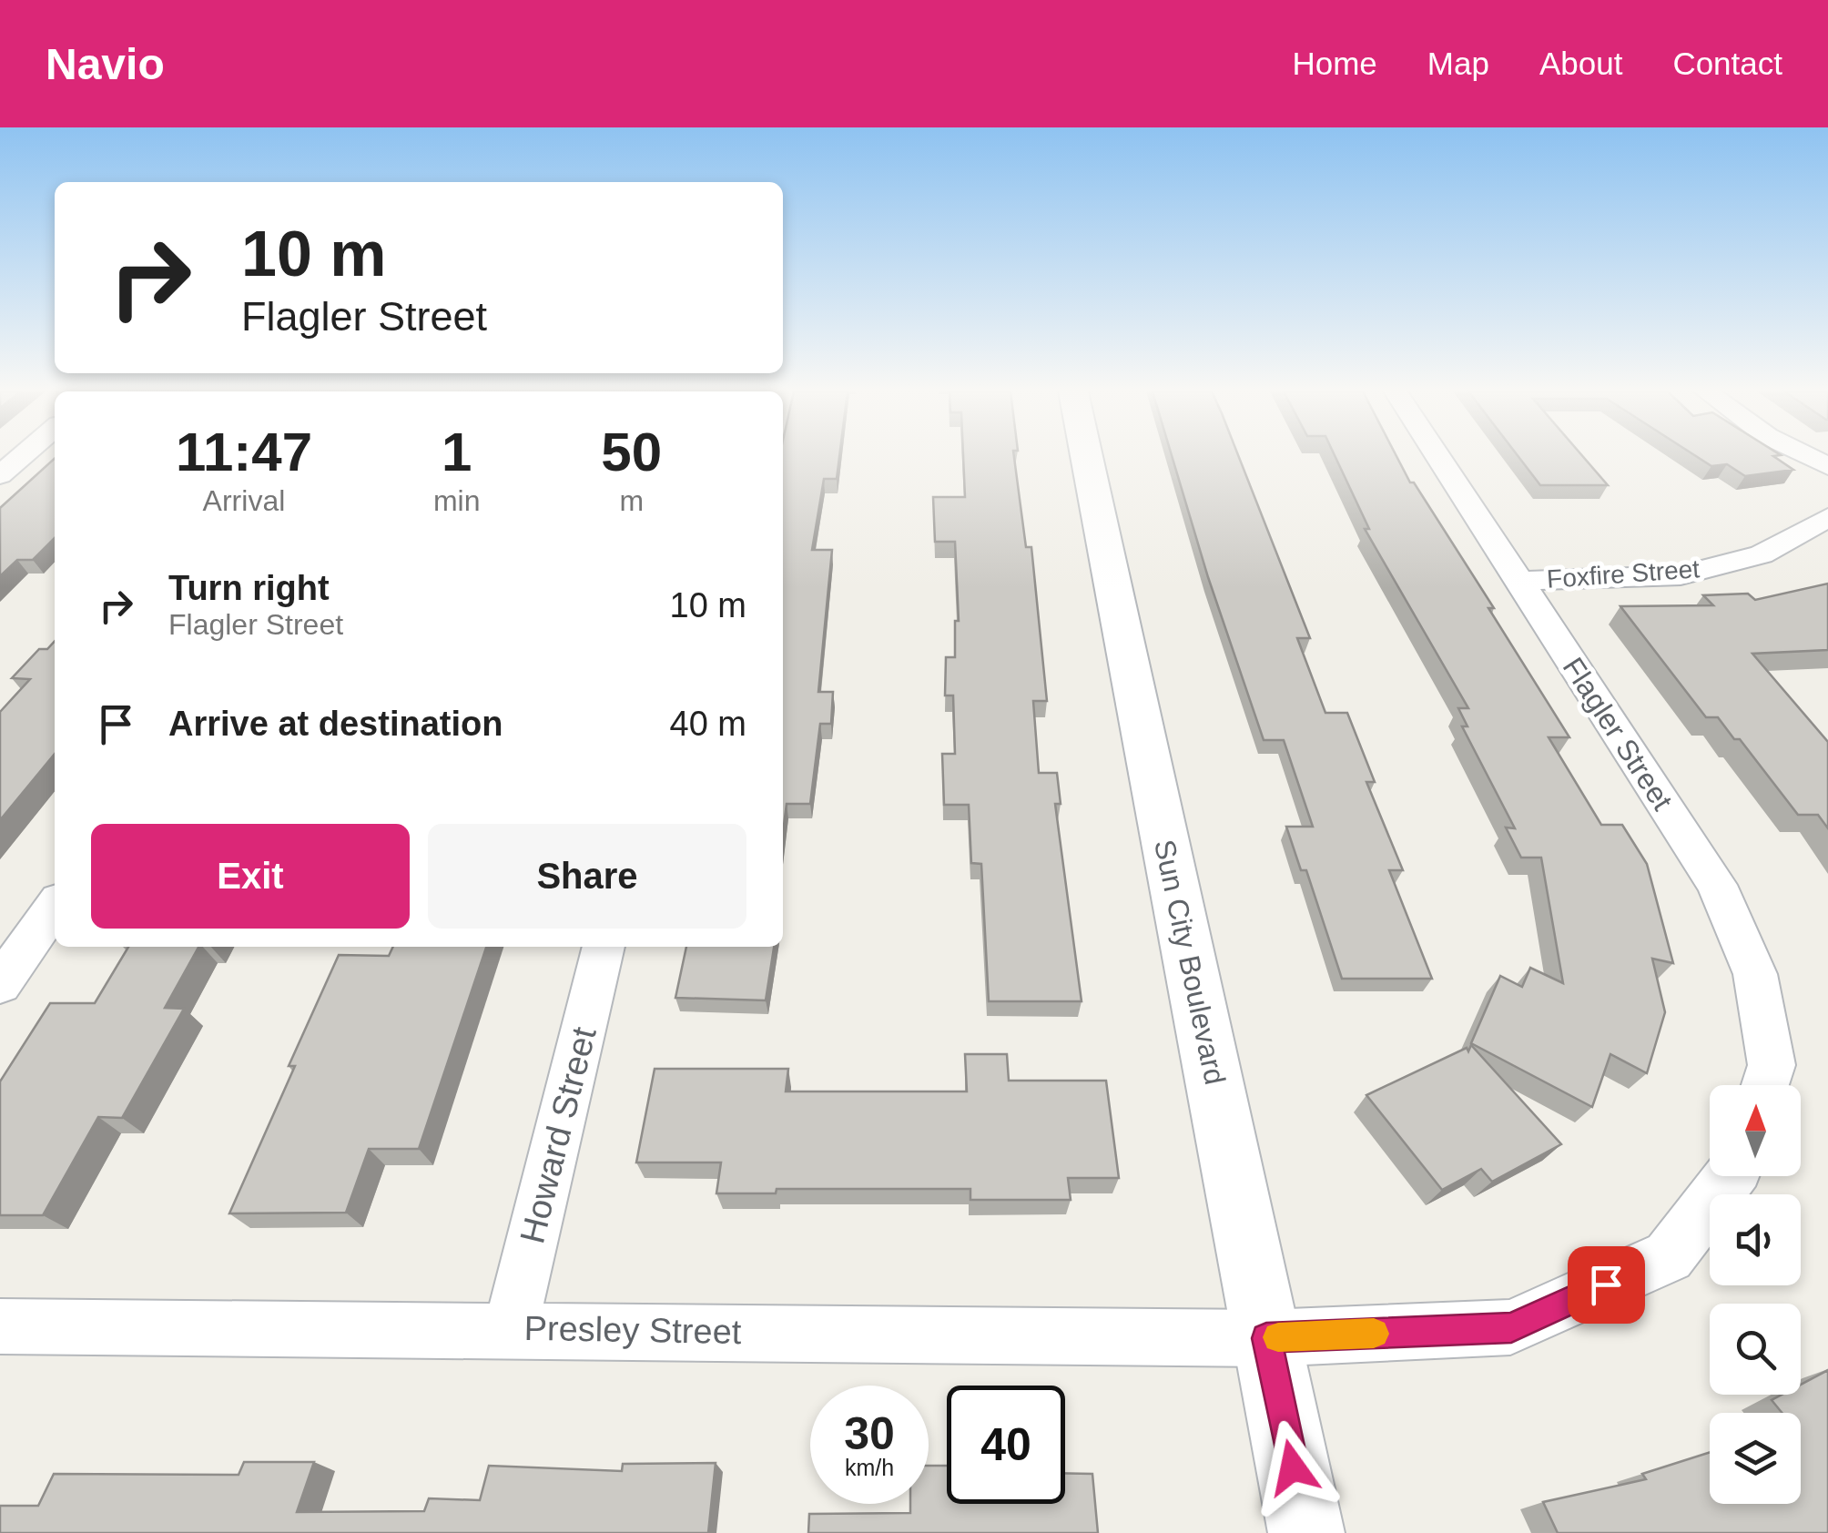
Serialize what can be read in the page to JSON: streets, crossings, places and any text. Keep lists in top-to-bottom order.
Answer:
{
  "streets": {
    "street": [
      "Foxfire Street",
      "Flagler Street",
      "Sun City Boulevard",
      "Howard Street",
      "Presley Street"
    ]
  },
  "crossings": [
    ["Foxfire Street", "Flagler Street"],
    ["Sun City Boulevard", "Presley Street"],
    ["Howard Street", "Presley Street"]
  ],
  "north": "top",
  "page": {
    "header": "Navio",
    "nav": [
      "Home",
      "Map",
      "About",
      "Contact"
    ],
    "turn": ["10 m", "Flagler Street"],
    "eta": [
      "11:47",
      "Arrival",
      "1",
      "min",
      "50",
      "m"
    ],
    "list": [
      {
        "name": "Turn right",
        "note": "Flagler Street",
        "value": "10 m"
      },
      {
        "name": "Arrive at destination",
        "value": "40 m"
      }
    ],
    "buttons": ["Exit", "Share"],
    "speed": "30 km/h",
    "limit": "40"
  }
}
